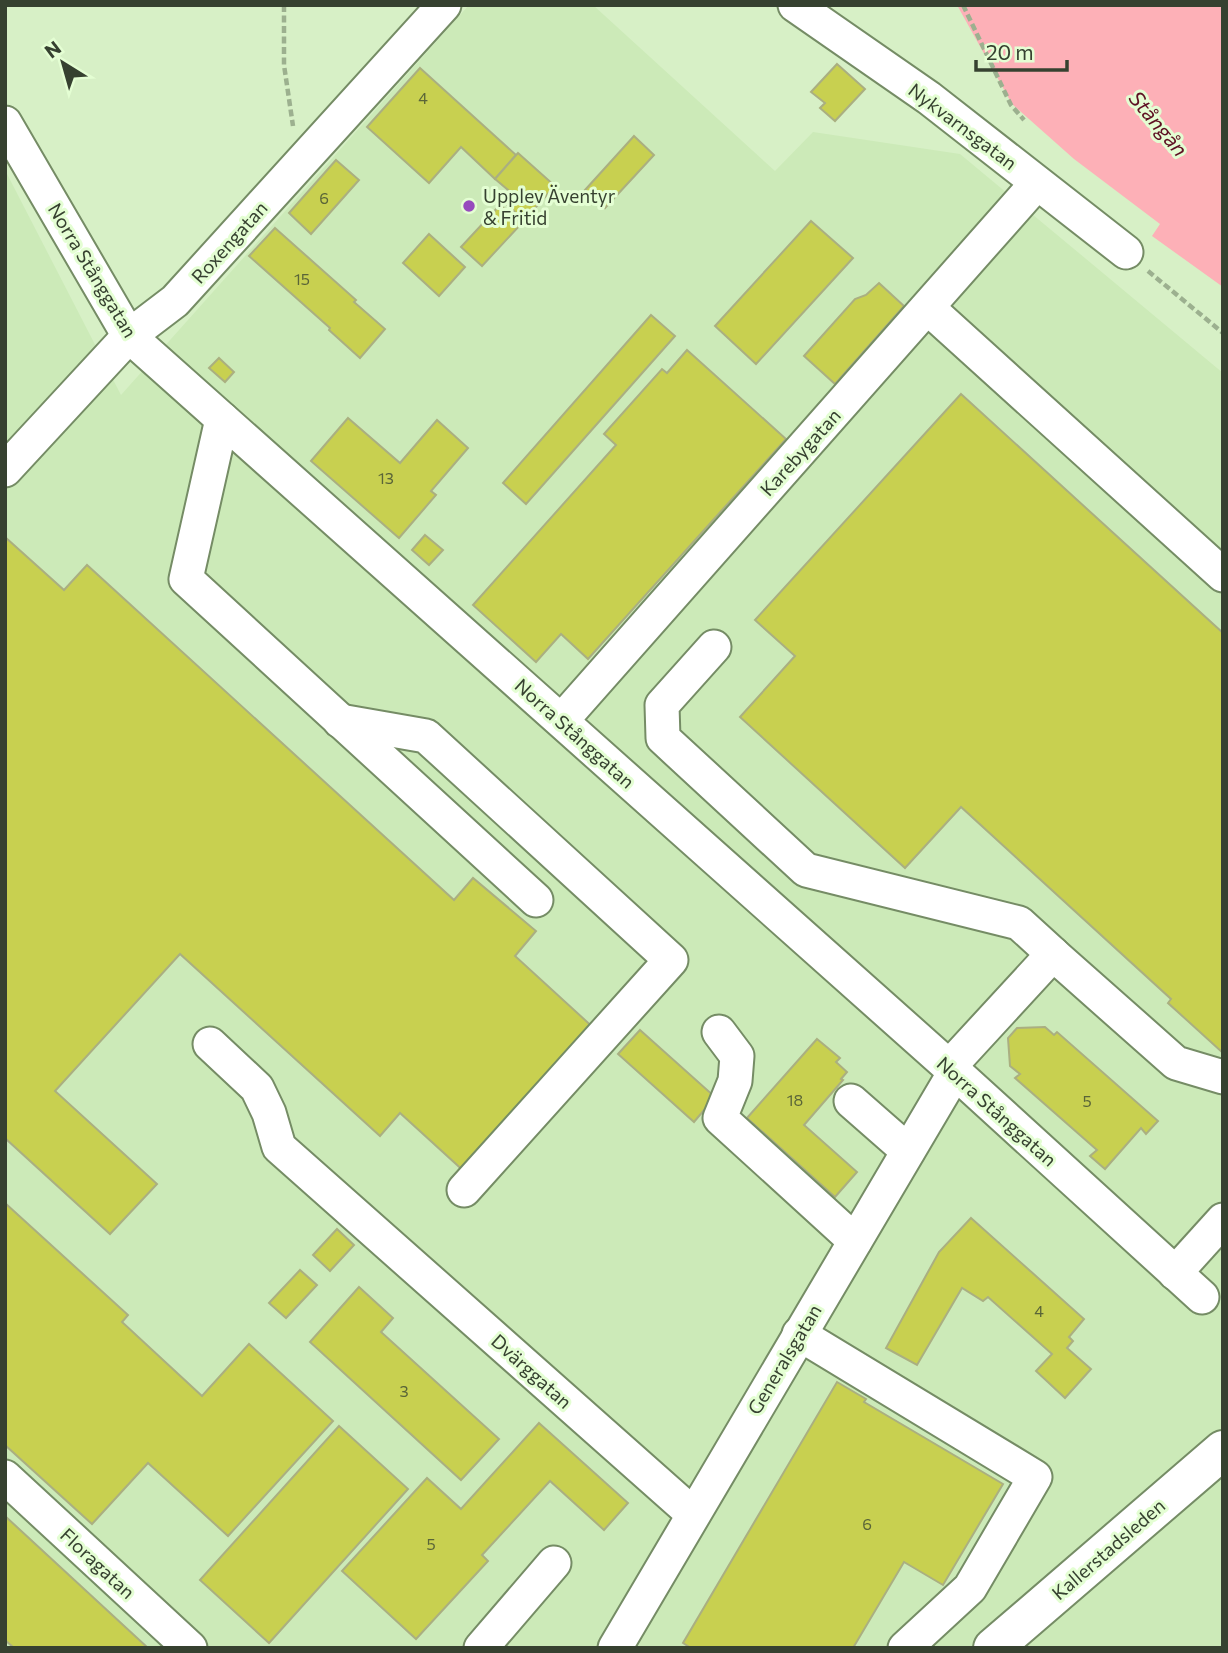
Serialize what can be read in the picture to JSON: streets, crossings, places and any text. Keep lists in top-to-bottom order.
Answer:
{
  "streets": {
    "main road": ["Kallerstadsleden"],
    "street": [
      "Nykvarnsgatan",
      "Roxengatan",
      "Norra Stånggatan",
      "Karebygatan",
      "Generalsgatan",
      "Dvärggatan",
      "Floragatan"
    ]
  },
  "crossings": [
    ["Nykvarnsgatan", "Karebygatan"],
    ["Roxengatan", "Norra Stånggatan"],
    ["Norra Stånggatan", "Karebygatan"],
    ["Norra Stånggatan", "Generalsgatan"],
    ["Generalsgatan", "Dvärggatan"]
  ],
  "water": ["Stångån"],
  "places": ["Upplev Äventyr & Fritid"],
  "house_numbers": [
    "4",
    "6",
    "15",
    "13",
    "18",
    "5",
    "4",
    "3",
    "6",
    "5"
  ],
  "scale_bar": "20 m",
  "north": "top left"
}
